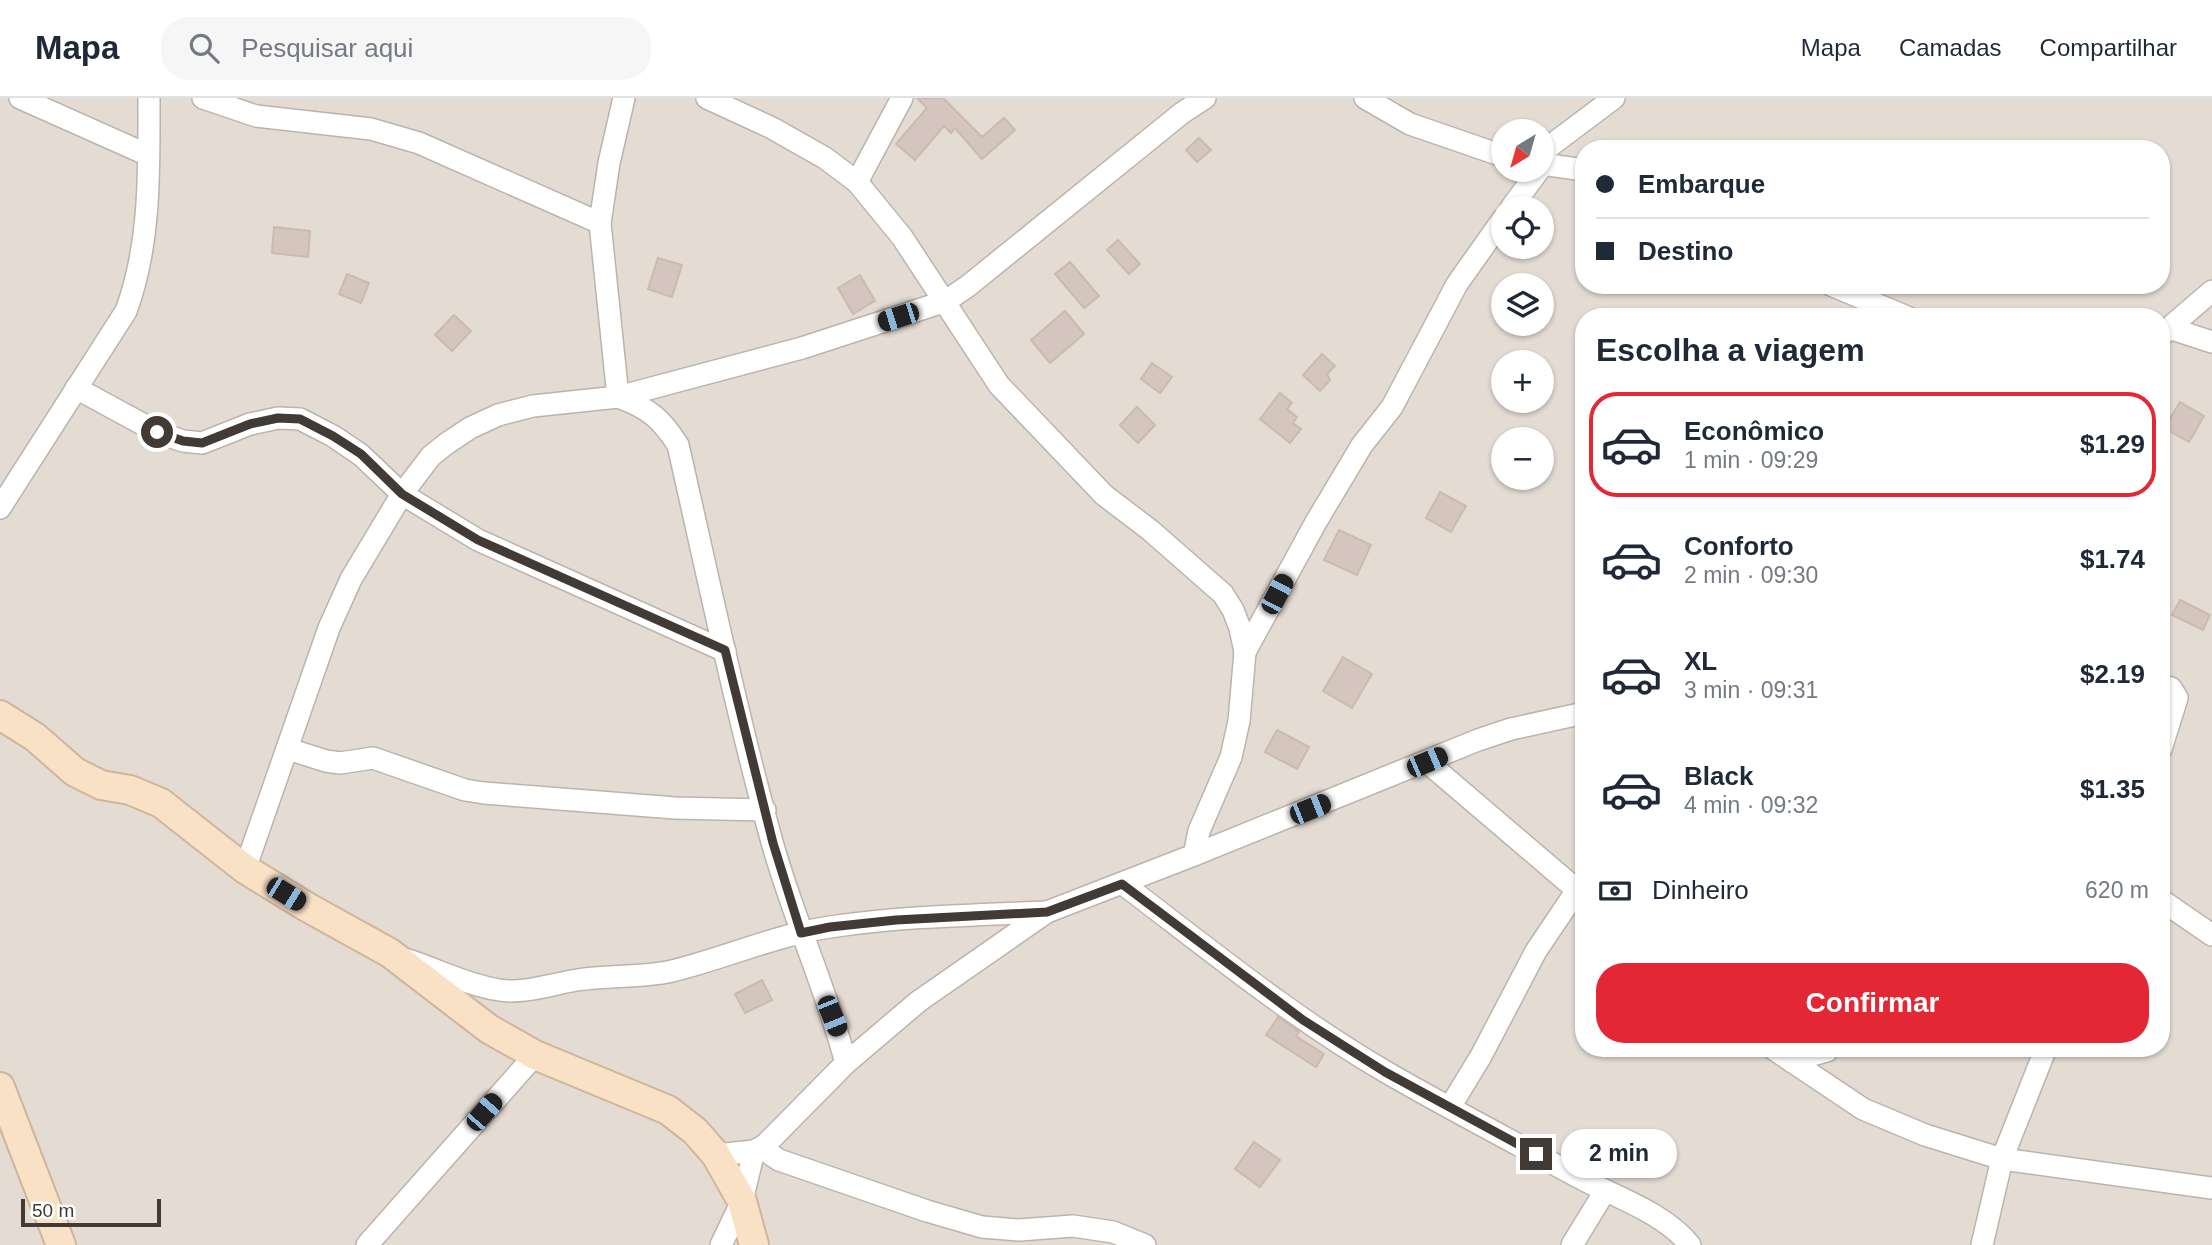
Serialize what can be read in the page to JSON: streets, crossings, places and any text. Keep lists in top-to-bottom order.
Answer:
{
  "scale_bar": "50 m",
  "north": "bottom left",
  "page": {
    "header": "Mapa",
    "search": "Pesquisar aqui",
    "nav": ["Mapa", "Camadas", "Compartilhar"],
    "map_buttons": ["+", "−"],
    "banner": ["Embarque", "Destino"],
    "heading": "Escolha a viagem",
    "list": [
      {
        "name": "Econômico",
        "note": "1 min · 09:29",
        "value": "$1.29"
      },
      {
        "name": "Conforto",
        "note": "2 min · 09:30",
        "value": "$1.74"
      },
      {
        "name": "XL",
        "note": "3 min · 09:31",
        "value": "$2.19"
      },
      {
        "name": "Black",
        "note": "4 min · 09:32",
        "value": "$1.35"
      }
    ],
    "pay": ["Dinheiro", "620 m"],
    "buttons": "Confirmar",
    "bubble": "2 min",
    "scale": "50 m"
  }
}
